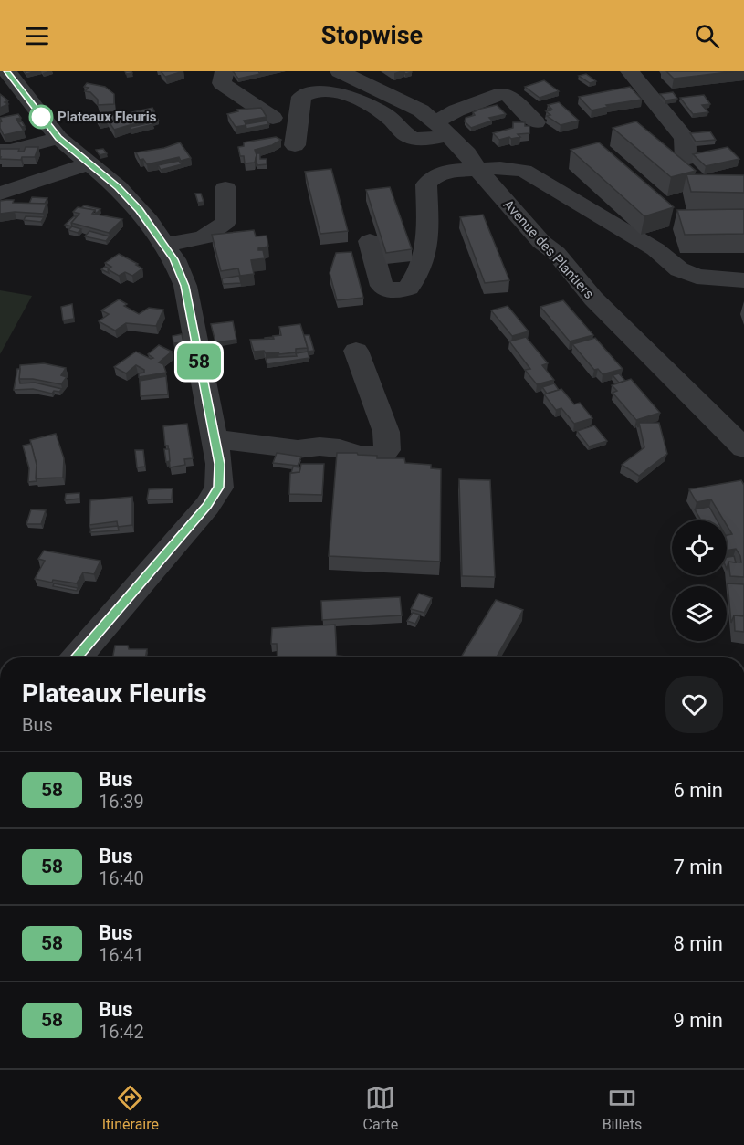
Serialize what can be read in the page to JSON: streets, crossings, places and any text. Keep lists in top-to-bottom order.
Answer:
{
  "streets": {
    "street": ["Avenue des Plantiers"]
  },
  "places": ["Plateaux Fleuris"],
  "lines": ["bus line 58"],
  "page": {
    "header": "Stopwise",
    "on_map": "58",
    "heading": ["Plateaux Fleuris", "Bus"],
    "list": [
      {
        "mark": "58",
        "name": "Bus",
        "note": "16:39",
        "value": "6 min"
      },
      {
        "mark": "58",
        "name": "Bus",
        "note": "16:40",
        "value": "7 min"
      },
      {
        "mark": "58",
        "name": "Bus",
        "note": "16:41",
        "value": "8 min"
      },
      {
        "mark": "58",
        "name": "Bus",
        "note": "16:42",
        "value": "9 min"
      }
    ],
    "tabs": ["Itinéraire", "Carte", "Billets"]
  }
}
